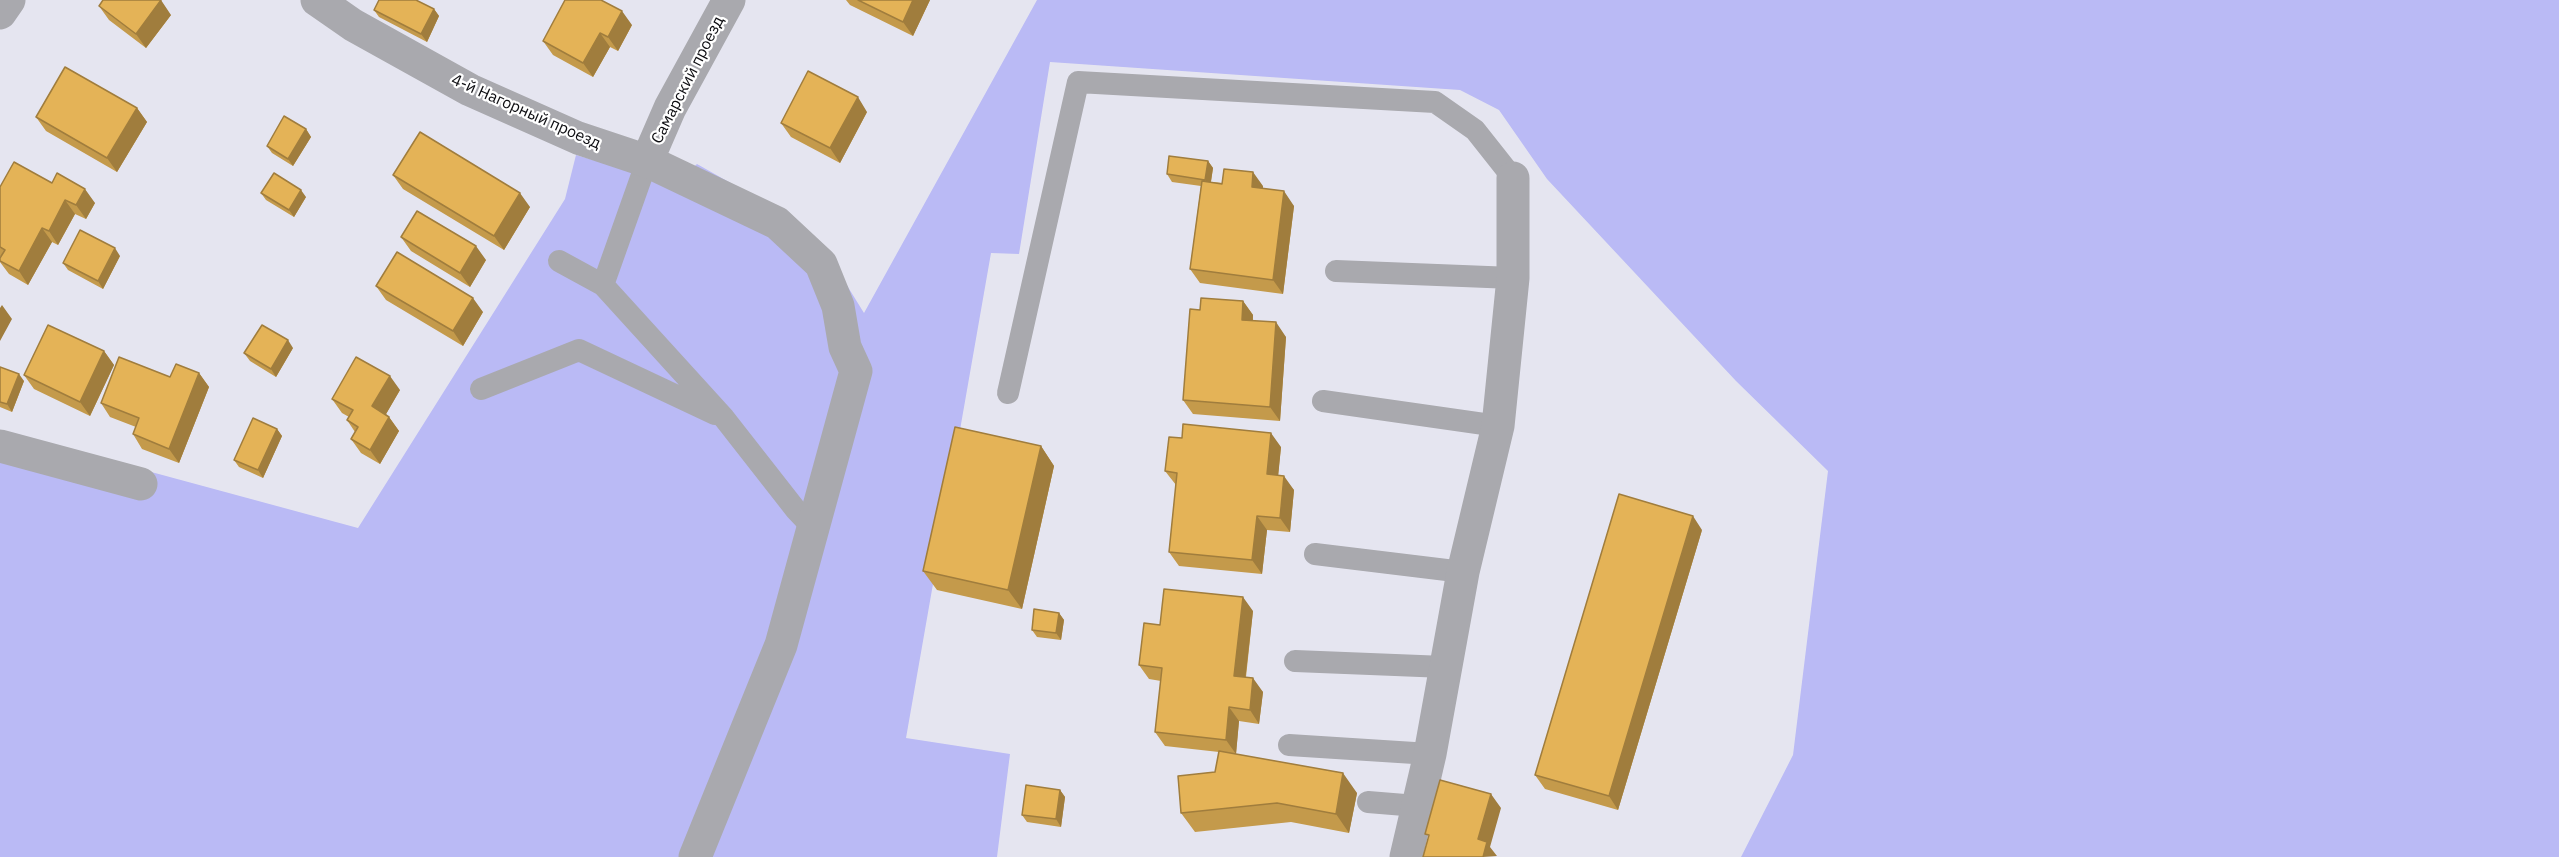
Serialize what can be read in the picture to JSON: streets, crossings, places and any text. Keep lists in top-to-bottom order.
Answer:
{
  "streets": {
    "street": ["Самарский проезд", "4-й Нагорный проезд"]
  },
  "crossings": [
    ["Самарский проезд", "4-й Нагорный проезд"]
  ]
}
